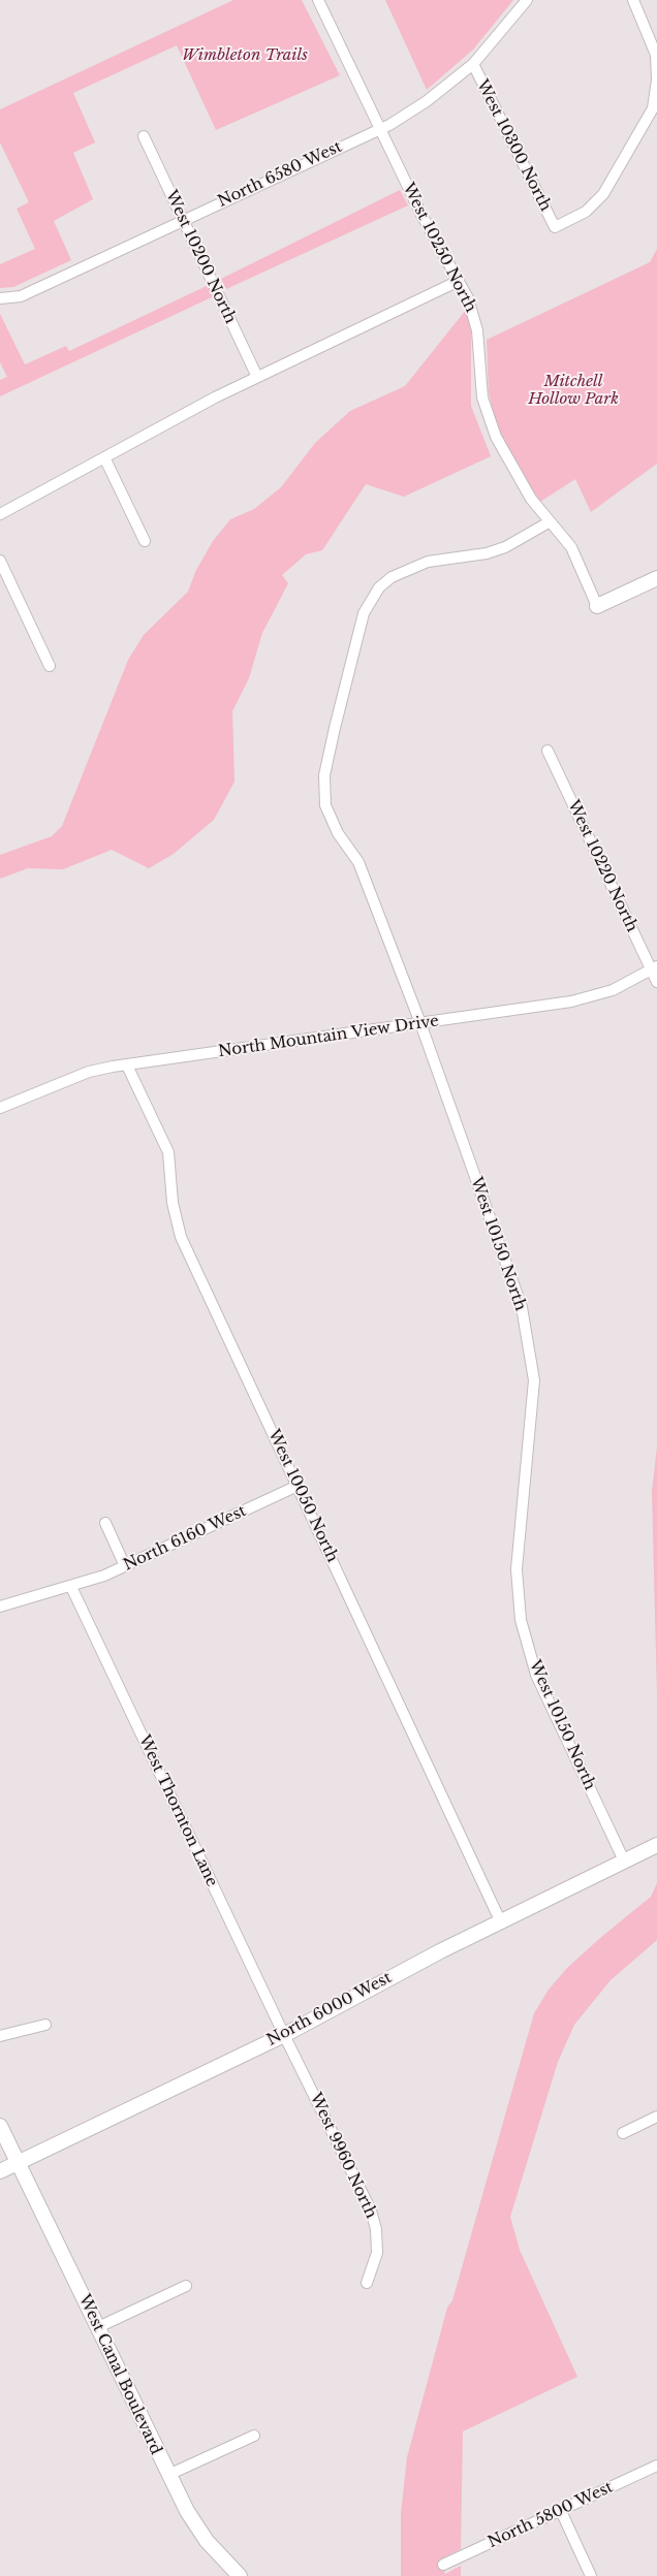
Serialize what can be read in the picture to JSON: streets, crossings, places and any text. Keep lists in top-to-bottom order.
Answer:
{
  "streets": {
    "street": [
      "West 10300 North",
      "North 6580 West",
      "West 10250 North",
      "West 10200 North",
      "West 10220 North",
      "North Mountain View Drive",
      "West 10150 North",
      "West 10050 North",
      "North 6160 West",
      "West Thornton Lane",
      "North 6000 West",
      "West 9960 North",
      "West Canal Boulevard",
      "North 5800 West"
    ]
  },
  "crossings": [
    ["West 10300 North", "North 6580 West"],
    ["North 6580 West", "West 10250 North"],
    ["North 6580 West", "West 10200 North"],
    ["West 10250 North", "West 10150 North"],
    ["West 10220 North", "North Mountain View Drive"],
    ["North Mountain View Drive", "West 10150 North"],
    ["North Mountain View Drive", "West 10050 North"],
    ["West 10150 North", "North 6000 West"],
    ["West 10050 North", "North 6160 West"],
    ["West 10050 North", "North 6000 West"],
    ["North 6160 West", "West Thornton Lane"],
    ["West Thornton Lane", "North 6000 West"],
    ["West Thornton Lane", "West 9960 North"],
    ["North 6000 West", "West 9960 North"],
    ["North 6000 West", "West Canal Boulevard"]
  ],
  "parks": ["Wimbleton Trails", "Mitchell Hollow Park"]
}
